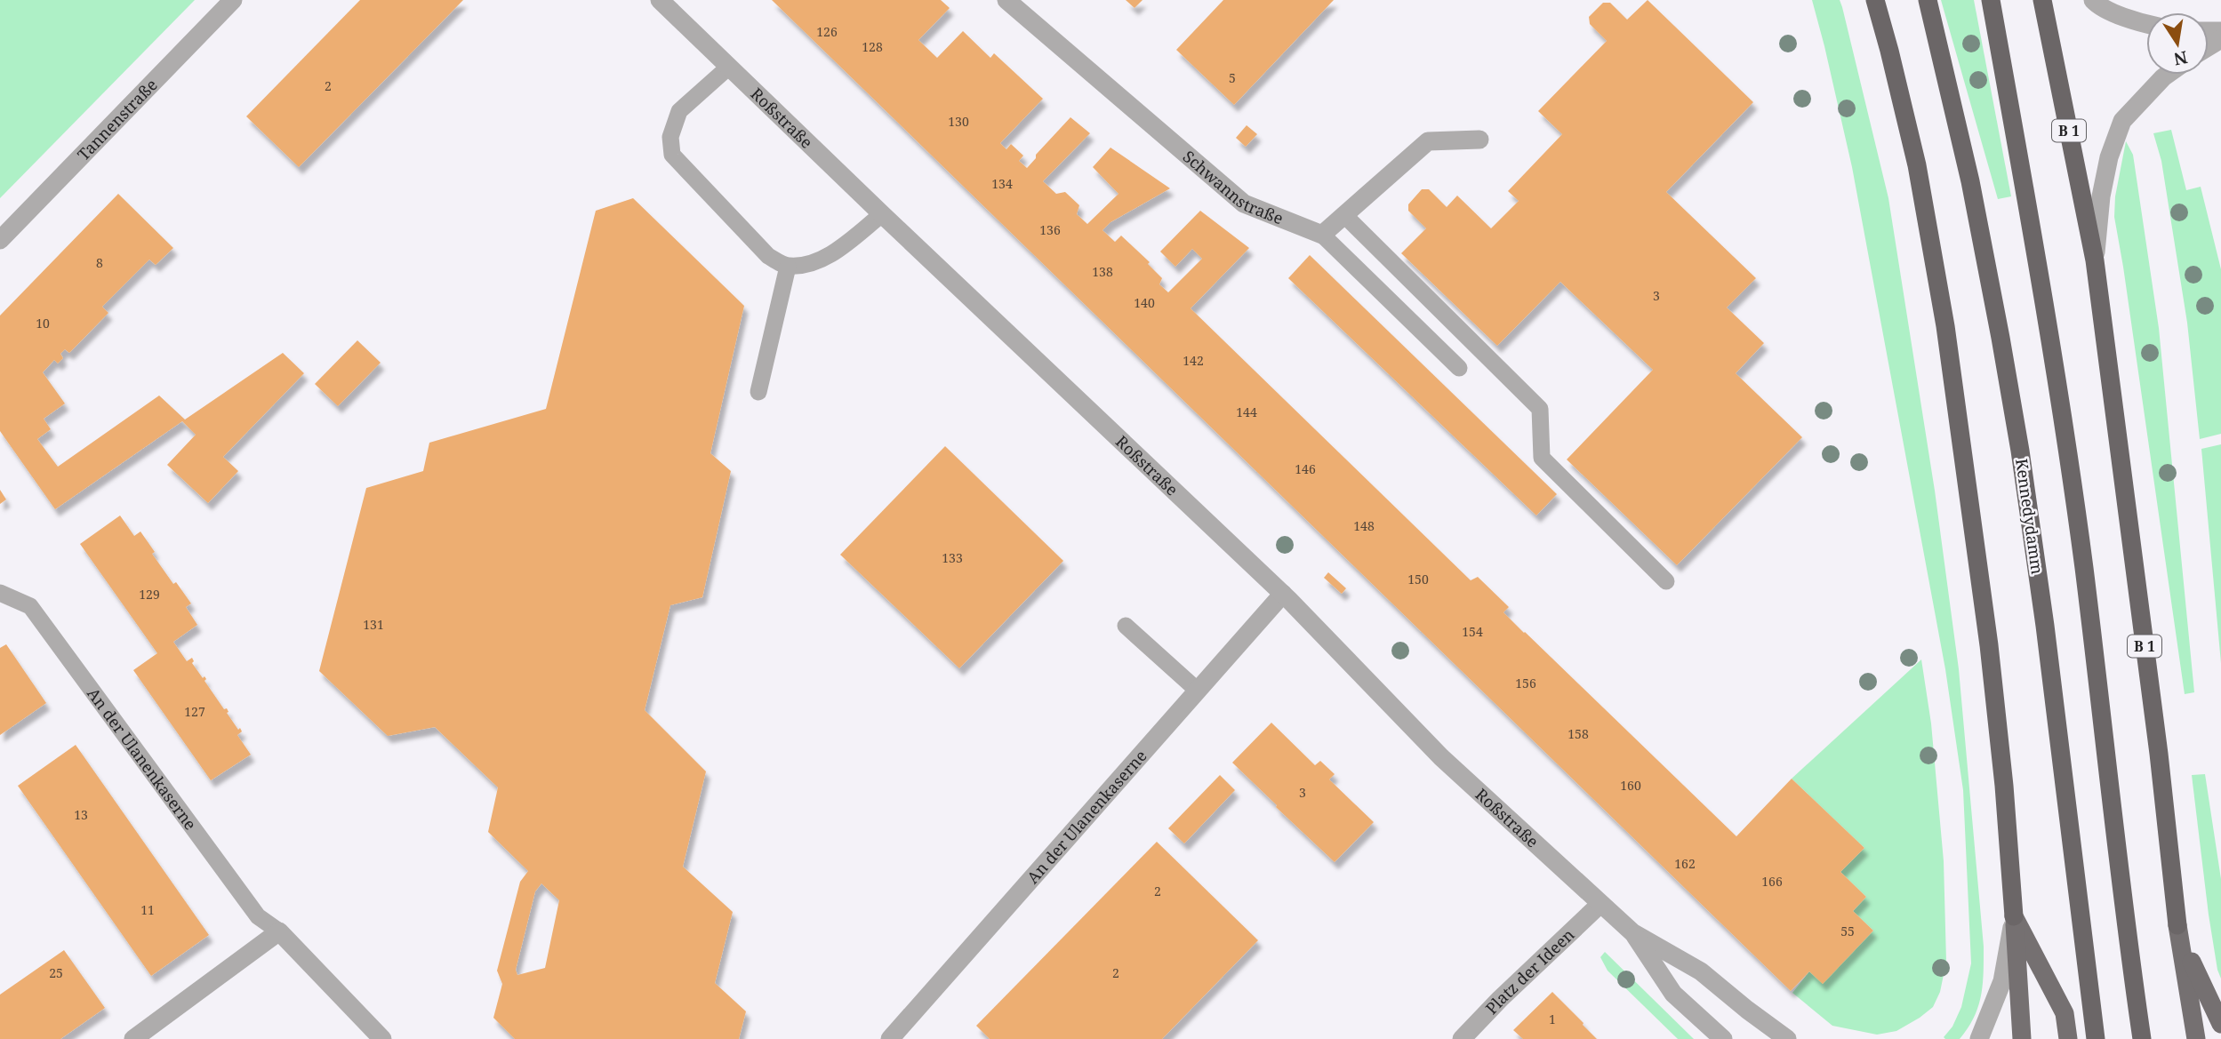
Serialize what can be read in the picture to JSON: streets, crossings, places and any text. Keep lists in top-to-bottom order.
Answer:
{
  "streets": {
    "highway": ["B 1", "Kennedydamm"],
    "street": [
      "Roßstraße",
      "Tannenstraße",
      "Schwannstraße",
      "An der Ulanenkaserne",
      "Platz der Ideen"
    ]
  },
  "crossings": [
    ["Roßstraße", "An der Ulanenkaserne"],
    ["Roßstraße", "Platz der Ideen"]
  ],
  "house_numbers": [
    "126",
    "128",
    "5",
    "2",
    "130",
    "134",
    "136",
    "8",
    "138",
    "3",
    "140",
    "10",
    "142",
    "144",
    "146",
    "148",
    "133",
    "150",
    "129",
    "131",
    "154",
    "156",
    "127",
    "158",
    "160",
    "3",
    "13",
    "162",
    "166",
    "2",
    "11",
    "55",
    "25",
    "2",
    "1"
  ],
  "north": "bottom"
}
